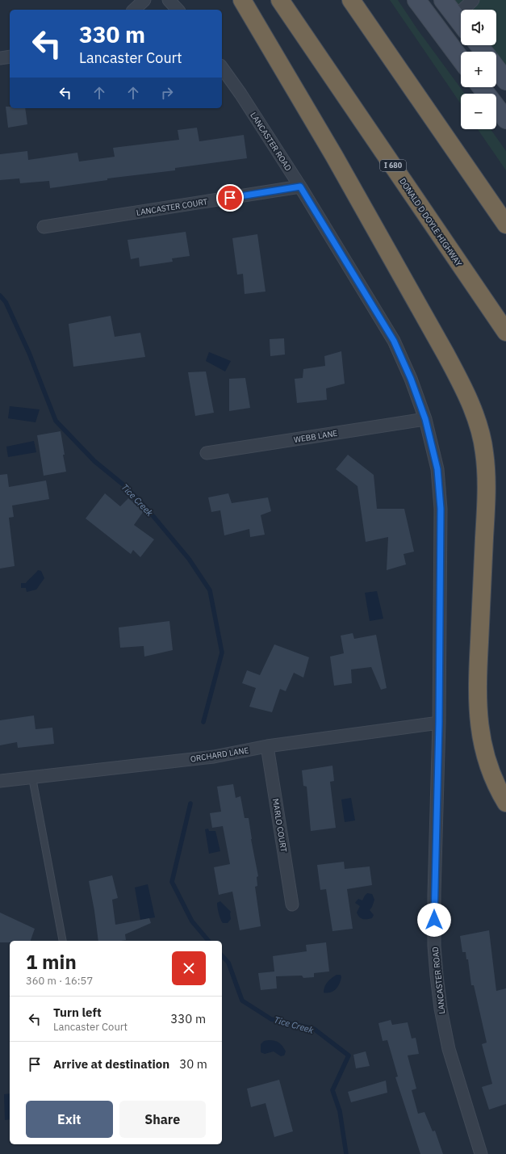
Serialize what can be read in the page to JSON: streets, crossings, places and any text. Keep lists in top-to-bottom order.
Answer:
{
  "streets": {
    "highway": ["I 680", "DONALD D DOYLE HIGHWAY"],
    "street": [
      "LANCASTER ROAD",
      "LANCASTER COURT",
      "WEBB LANE",
      "ORCHARD LANE",
      "MARLO COURT"
    ]
  },
  "crossings": [
    ["LANCASTER ROAD", "LANCASTER COURT"],
    ["LANCASTER ROAD", "WEBB LANE"],
    ["LANCASTER ROAD", "ORCHARD LANE"],
    ["ORCHARD LANE", "MARLO COURT"]
  ],
  "water": ["Tice Creek"],
  "page": {
    "map_buttons": ["+", "−"],
    "turn": ["330 m", "Lancaster Court"],
    "heading": ["1 min", "360 m · 16:57"],
    "list": [
      {
        "name": "Turn left",
        "note": "Lancaster Court",
        "value": "330 m"
      },
      {
        "name": "Arrive at destination",
        "value": "30 m"
      }
    ],
    "buttons": ["Exit", "Share"]
  }
}
